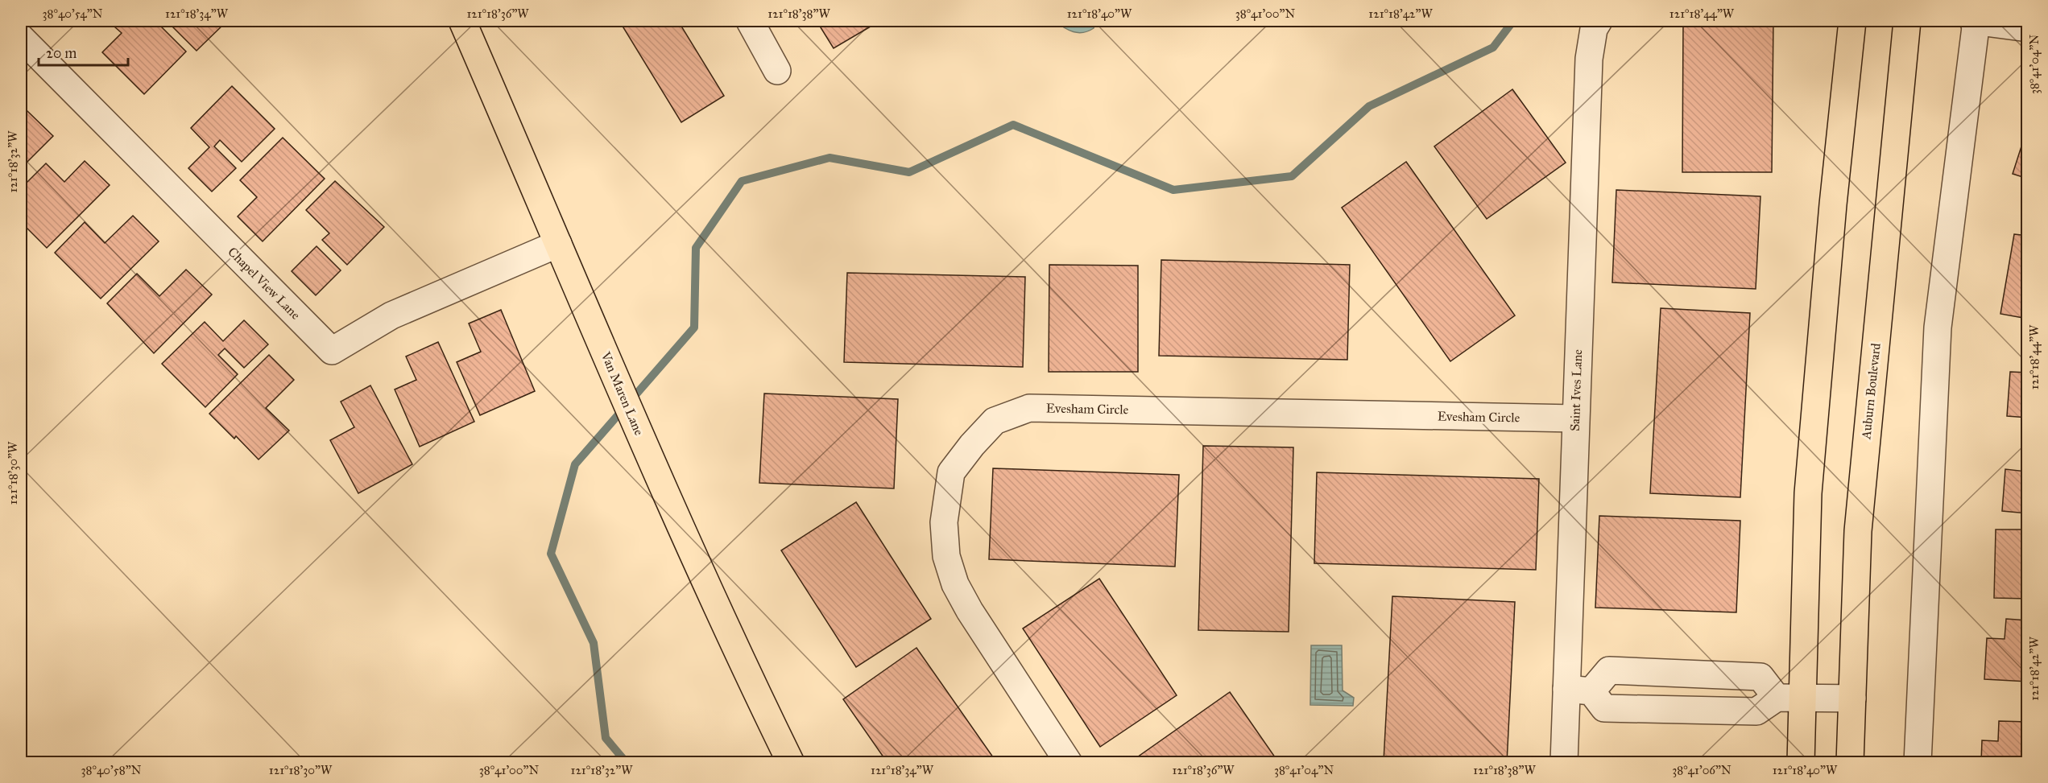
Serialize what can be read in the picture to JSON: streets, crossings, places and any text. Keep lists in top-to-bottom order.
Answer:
{
  "streets": {
    "main road": ["Auburn Boulevard", "Van Maren Lane"],
    "street": ["Chapel View Lane", "Saint Ives Lane", "Evesham Circle"]
  },
  "crossings": [
    ["Chapel View Lane", "Van Maren Lane"],
    ["Saint Ives Lane", "Evesham Circle"]
  ],
  "scale_bar": "20 m",
  "coordinates": [
    "38°40'54\"N",
    "121°18'34\"W",
    "121°18'36\"W",
    "121°18'38\"W",
    "121°18'40\"W",
    "38°41'00\"N",
    "121°18'42\"W",
    "121°18'44\"W",
    "38°41'04\"N",
    "121°18'32\"W",
    "121°18'30\"W",
    "38°40'58\"N",
    "38°41'06\"N"
  ]
}
